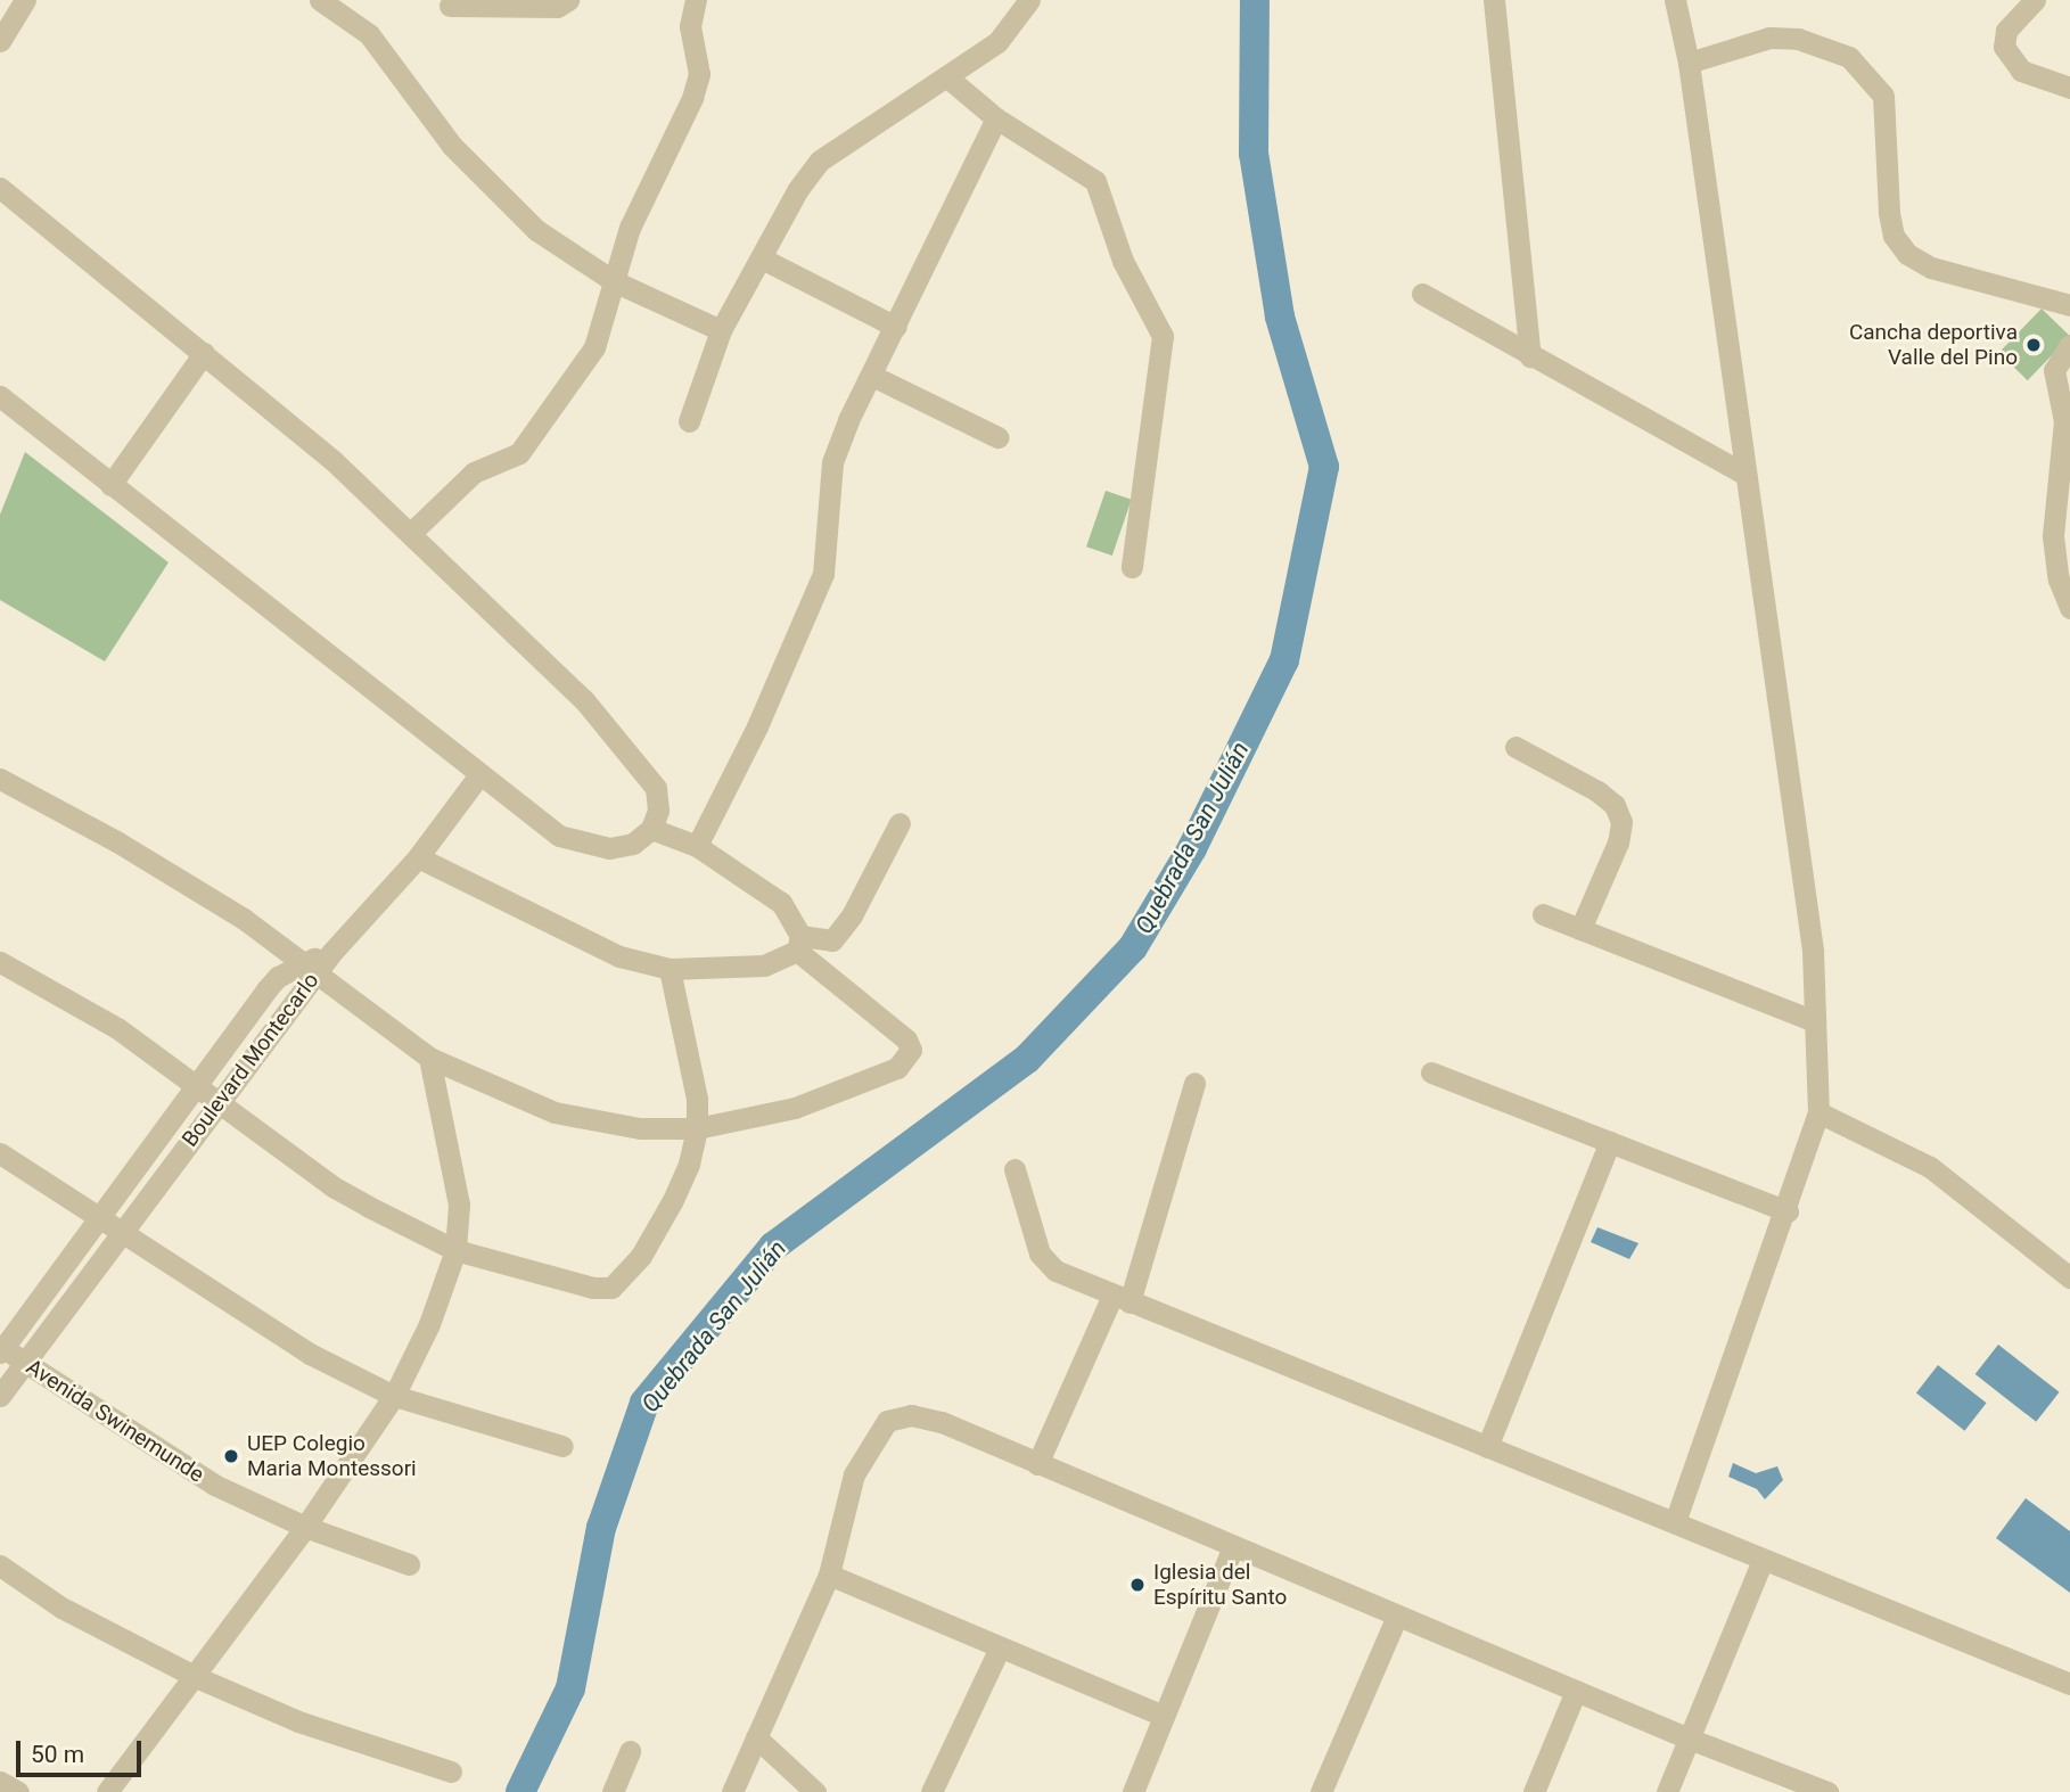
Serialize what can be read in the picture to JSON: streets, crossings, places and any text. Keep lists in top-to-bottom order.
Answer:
{
  "streets": {
    "street": ["Boulevard Montecarlo", "Avenida Swinemunde"]
  },
  "crossings": [
    ["Boulevard Montecarlo", "Avenida Swinemunde"]
  ],
  "water": ["Quebrada San Julián"],
  "places": ["Cancha deportiva Valle del Pino", "UEP Colegio Maria Montessori", "Iglesia del Espíritu Santo"],
  "scale_bar": "50 m"
}
